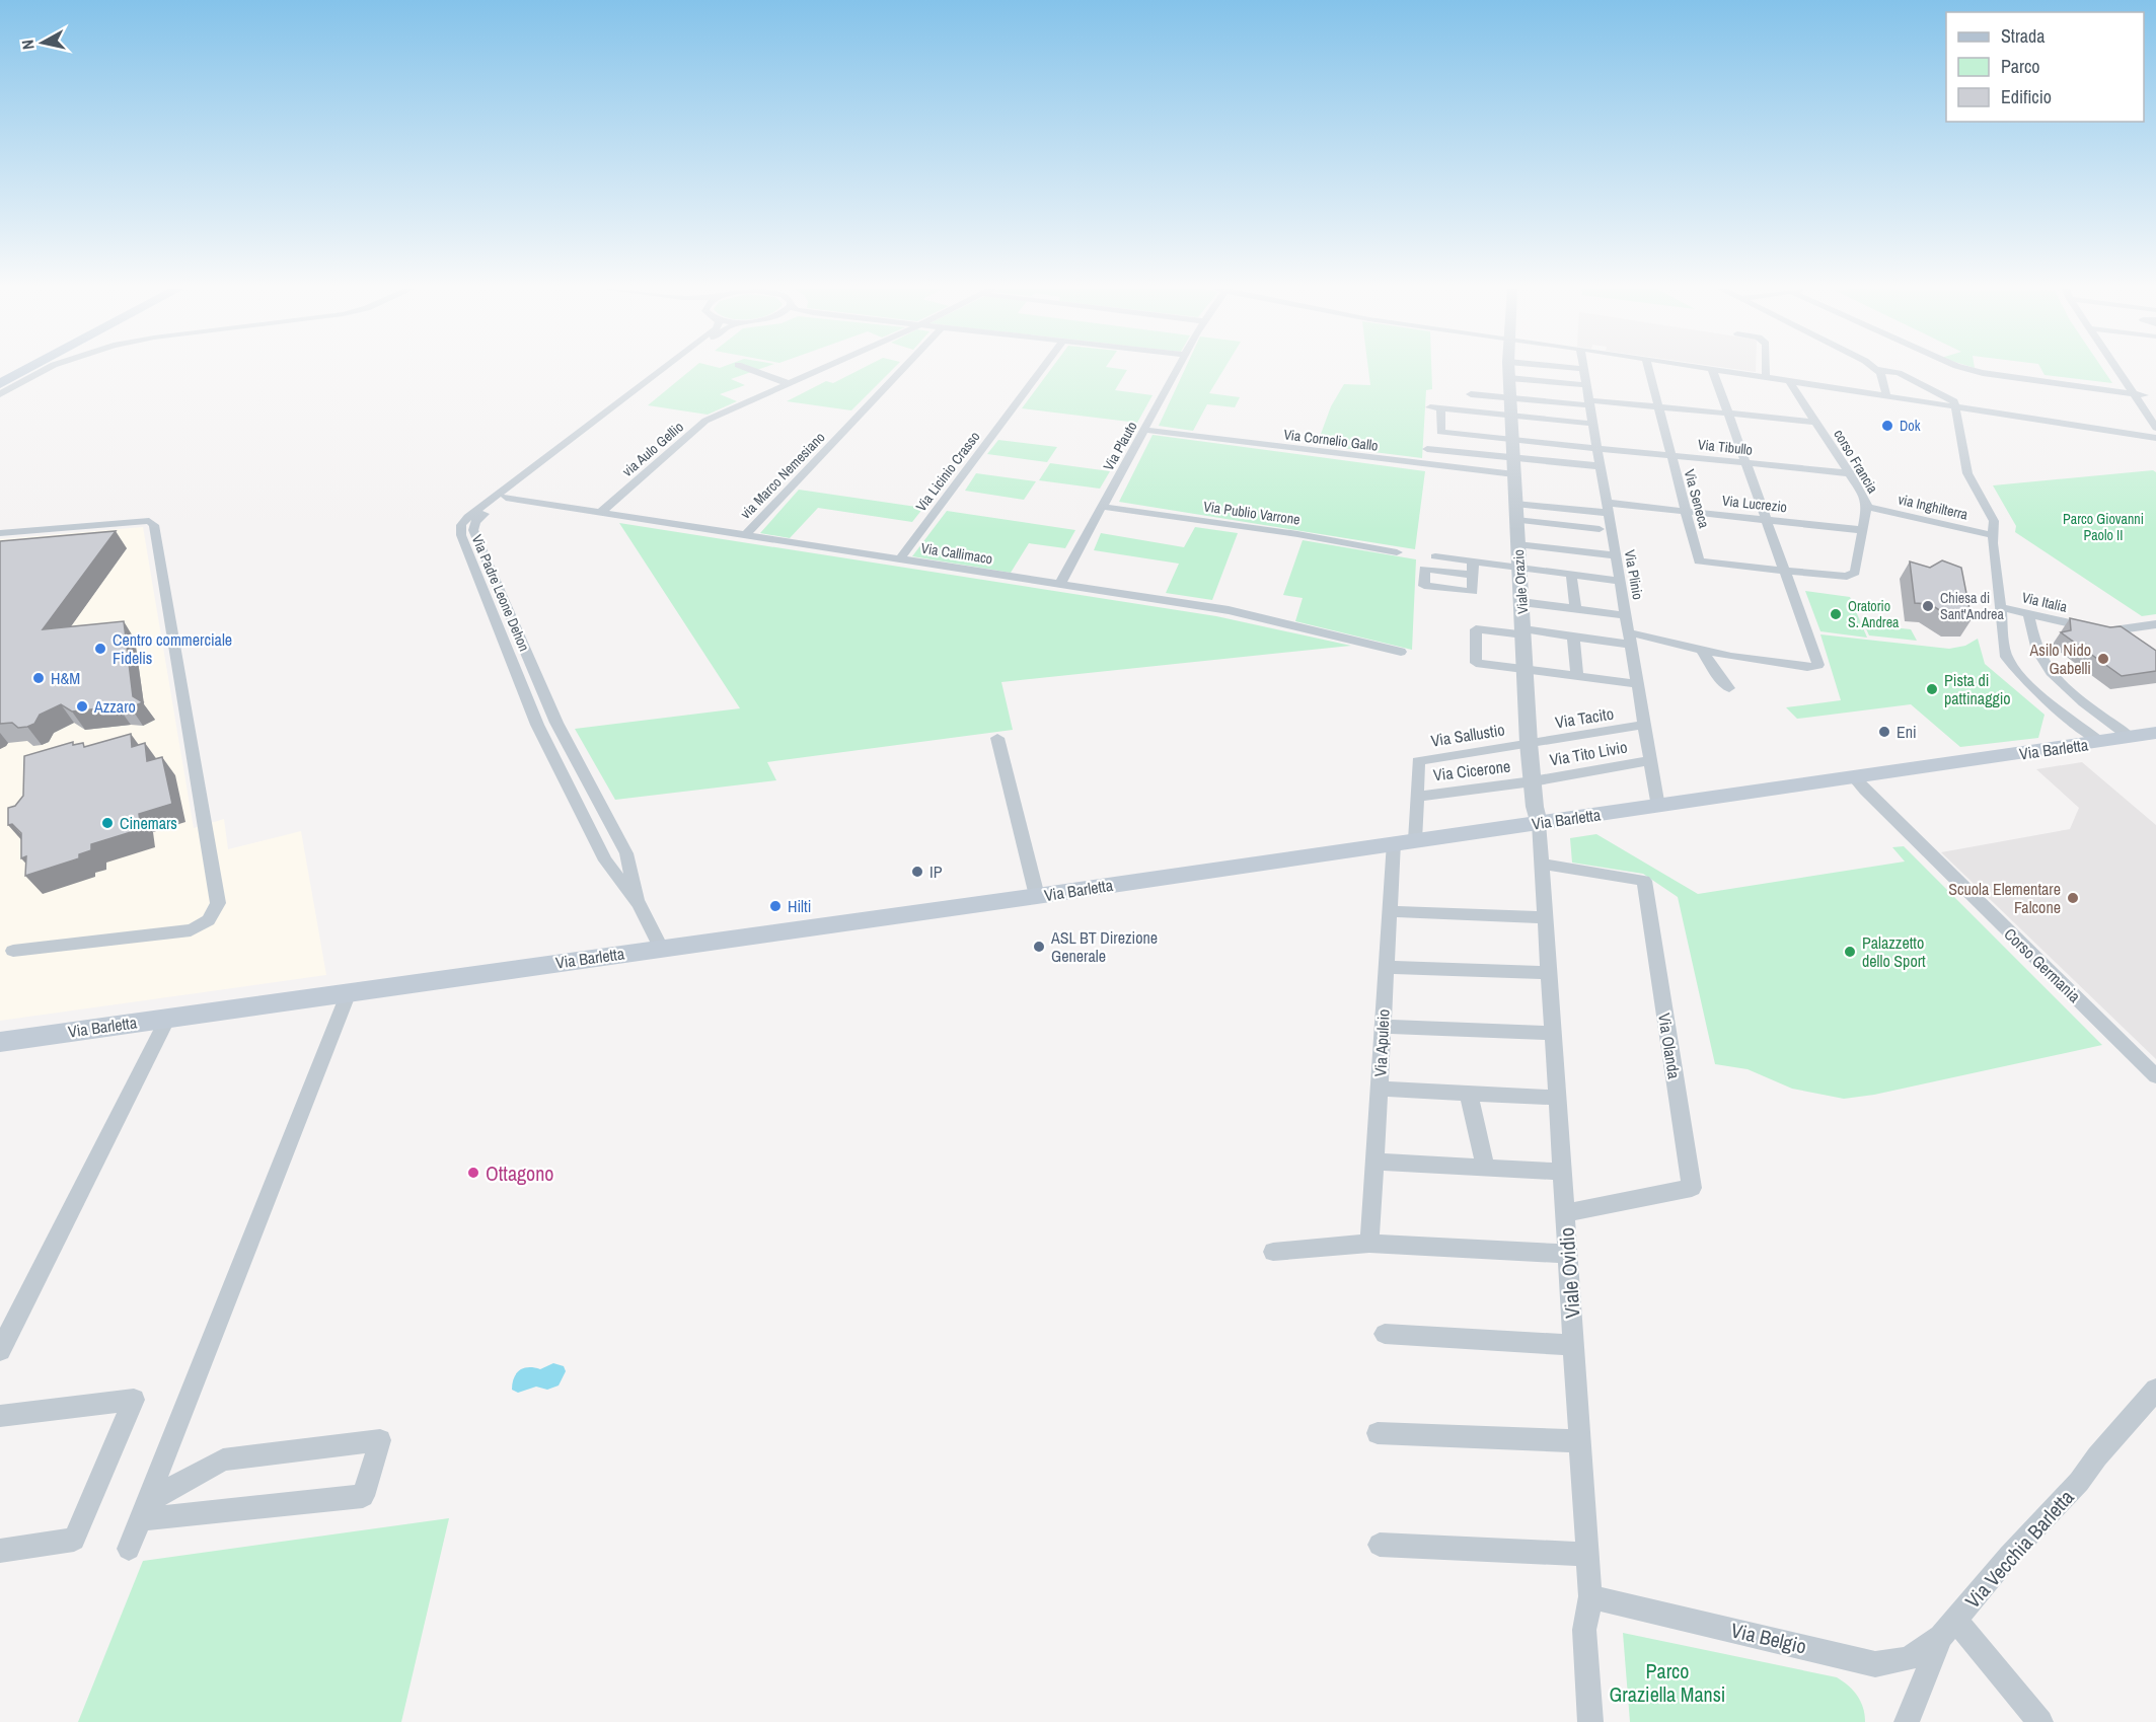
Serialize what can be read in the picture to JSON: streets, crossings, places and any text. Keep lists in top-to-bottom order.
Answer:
{
  "streets": {
    "main road": ["Via Barletta"],
    "street": [
      "Via Cornelio Gallo",
      "Via Plauto",
      "Via Tibullo",
      "via Aulo Gellio",
      "corso Francia",
      "Via Licinio Crasso",
      "via Marco Nemesiano",
      "Via Seneca",
      "Via Lucrezio",
      "via Inghilterra",
      "Via Publio Varrone",
      "Via Callimaco",
      "Via Plinio",
      "Viale Orazio",
      "Via Padre Leone Dehon",
      "Via Italia",
      "Via Tacito",
      "Via Sallustio",
      "Via Tito Livio",
      "Via Cicerone",
      "Corso Germania",
      "Via Apuleio",
      "Via Olanda",
      "Viale Ovidio",
      "Via Vecchia Barletta",
      "Via Belgio"
    ]
  },
  "crossings": [
    ["Via Cornelio Gallo", "Via Plauto"],
    ["Via Cornelio Gallo", "Viale Orazio"],
    ["Via Plauto", "Via Publio Varrone"],
    ["Via Plauto", "Via Callimaco"],
    ["Via Tibullo", "corso Francia"],
    ["Via Tibullo", "Via Seneca"],
    ["Via Tibullo", "Via Plinio"],
    ["Via Tibullo", "Viale Orazio"],
    ["via Aulo Gellio", "Via Callimaco"],
    ["corso Francia", "Via Seneca"],
    ["corso Francia", "Via Lucrezio"],
    ["corso Francia", "via Inghilterra"],
    ["Via Licinio Crasso", "Via Callimaco"],
    ["via Marco Nemesiano", "Via Callimaco"],
    ["Via Seneca", "Via Lucrezio"],
    ["Via Lucrezio", "Via Plinio"],
    ["Via Lucrezio", "Viale Orazio"],
    ["Via Callimaco", "Via Padre Leone Dehon"],
    ["Via Plinio", "Via Tacito"],
    ["Via Plinio", "Via Barletta"],
    ["Via Plinio", "Via Tito Livio"],
    ["Viale Orazio", "Via Tacito"],
    ["Viale Orazio", "Via Sallustio"],
    ["Viale Orazio", "Via Barletta"],
    ["Viale Orazio", "Via Tito Livio"],
    ["Viale Orazio", "Via Cicerone"],
    ["Viale Orazio", "Viale Ovidio"],
    ["Via Padre Leone Dehon", "Via Barletta"],
    ["Via Tacito", "Via Sallustio"],
    ["Via Sallustio", "Via Barletta"],
    ["Via Sallustio", "Via Cicerone"],
    ["Via Sallustio", "Via Apuleio"],
    ["Via Barletta", "Corso Germania"],
    ["Via Barletta", "Via Apuleio"],
    ["Via Barletta", "Viale Ovidio"],
    ["Via Tito Livio", "Via Cicerone"],
    ["Via Olanda", "Viale Ovidio"],
    ["Viale Ovidio", "Via Belgio"],
    ["Via Vecchia Barletta", "Via Belgio"]
  ],
  "parks": ["Parco Giovanni Paolo II", "Parco Graziella Mansi"],
  "places": [
    "Dok",
    "Chiesa di Sant'Andrea",
    "Oratorio S. Andrea",
    "Centro commerciale Fidelis",
    "Asilo Nido Gabelli",
    "H&M",
    "Pista di pattinaggio",
    "Azzaro",
    "Eni",
    "Cinemars",
    "IP",
    "Scuola Elementare Falcone",
    "Hilti",
    "ASL BT Direzione Generale",
    "Palazzetto dello Sport",
    "Ottagono"
  ],
  "legend": ["Strada", "Parco", "Edificio"],
  "north": "left"
}
